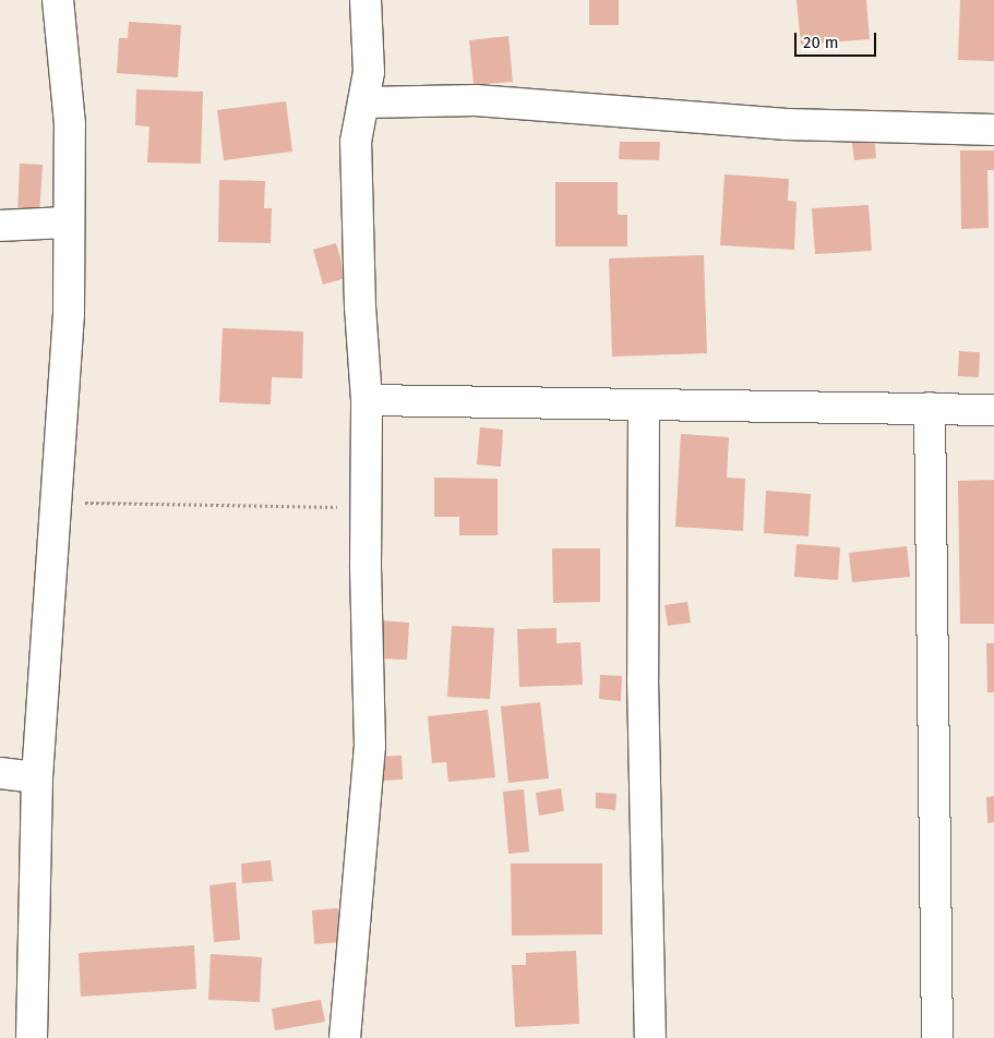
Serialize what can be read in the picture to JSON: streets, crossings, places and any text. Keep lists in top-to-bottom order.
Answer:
{
  "scale_bar": "20 m"
}
